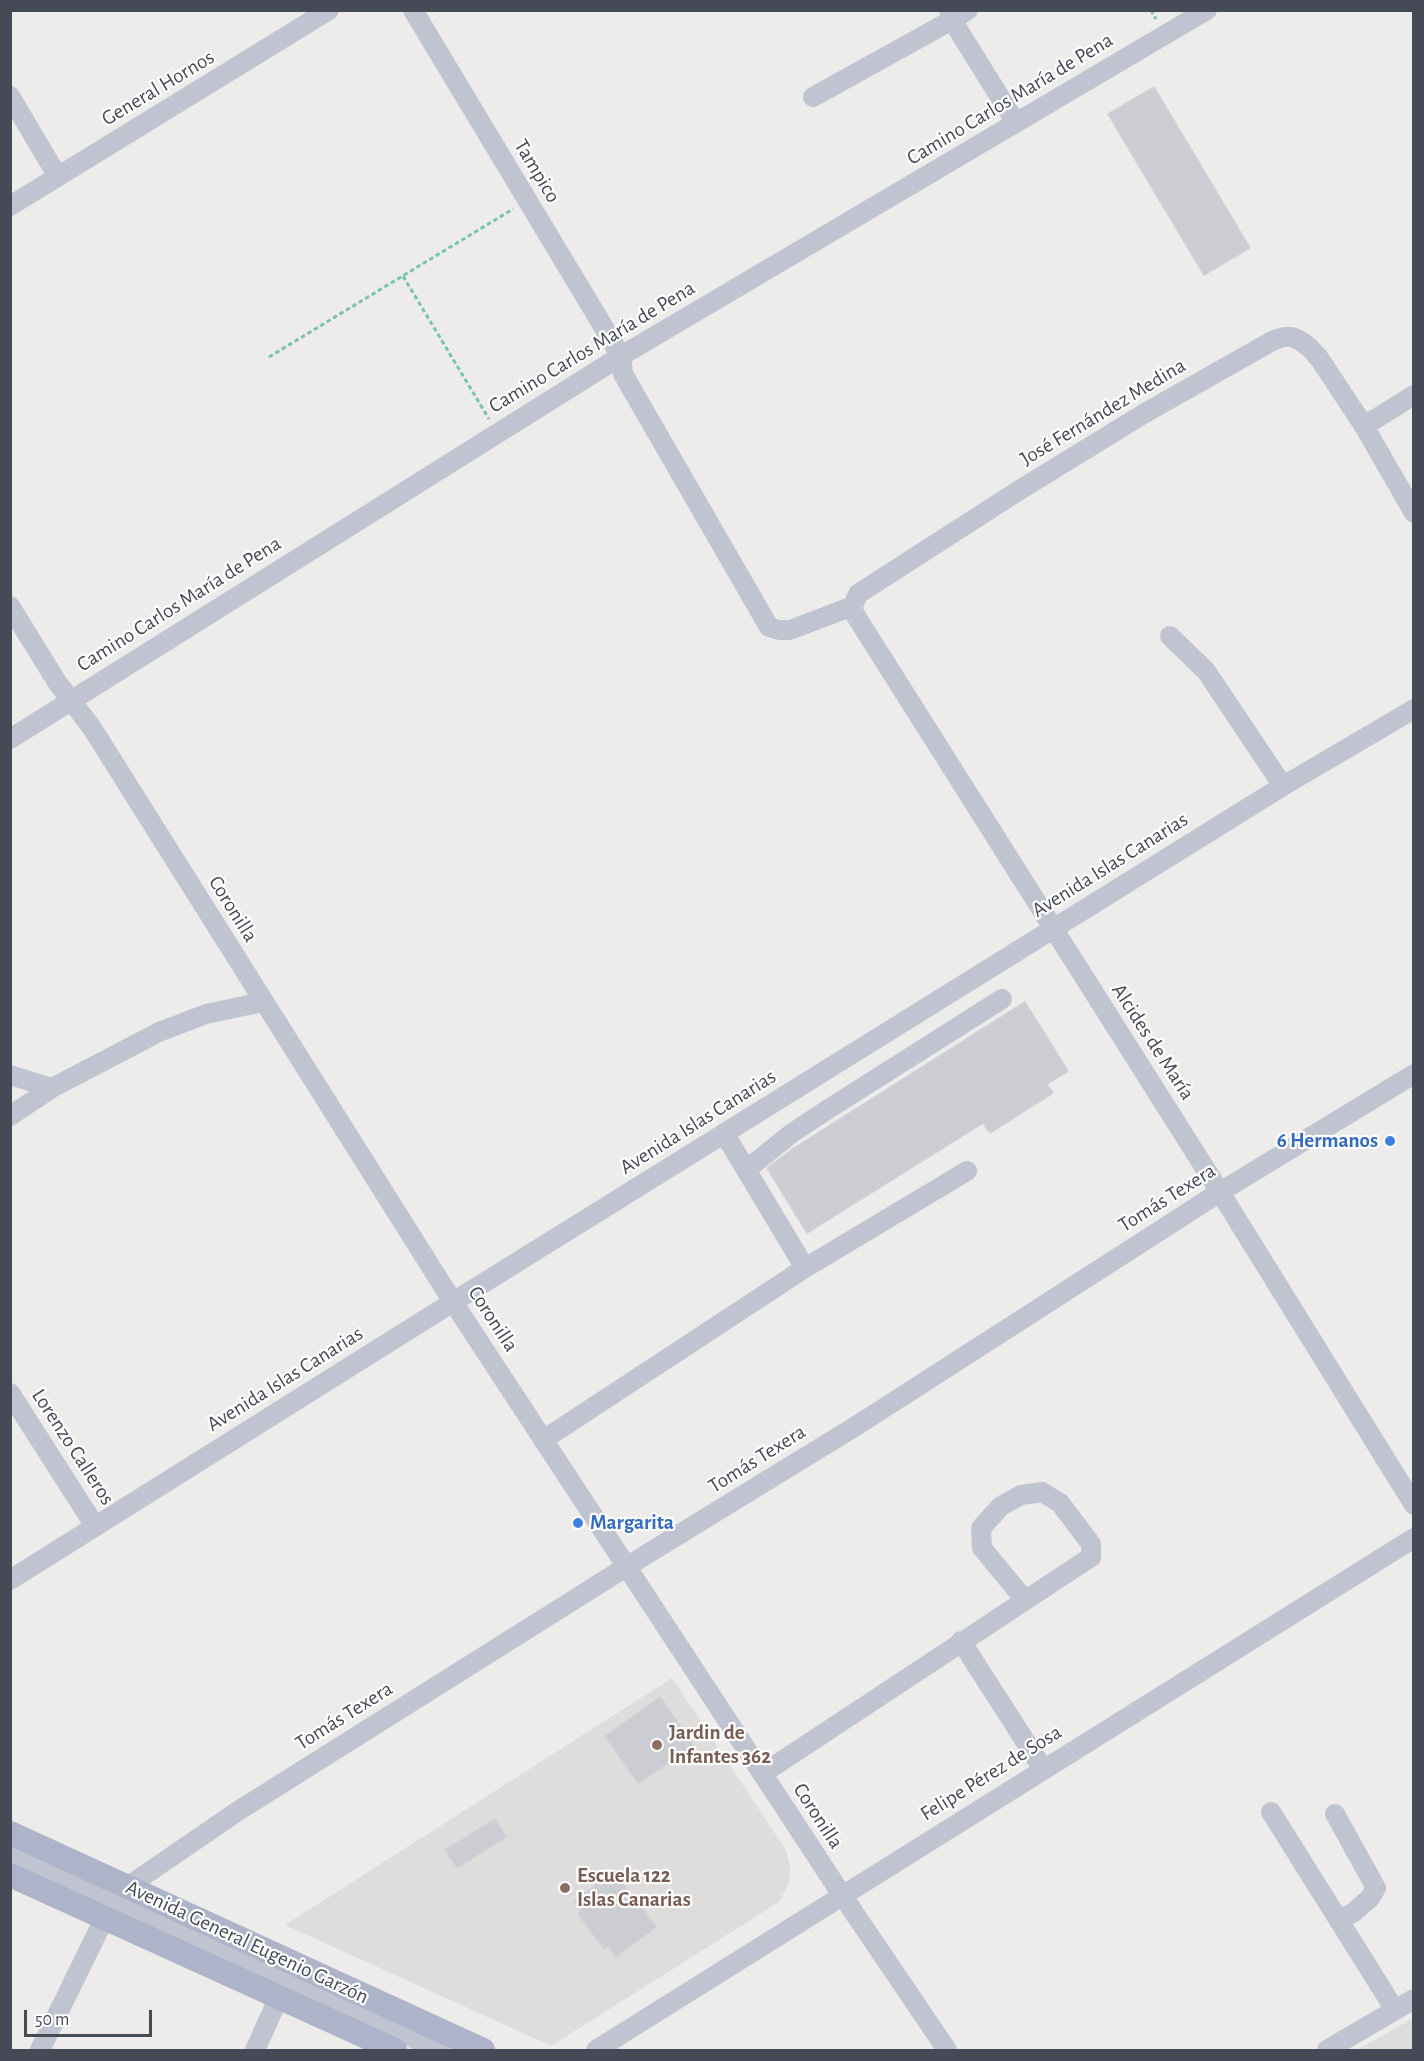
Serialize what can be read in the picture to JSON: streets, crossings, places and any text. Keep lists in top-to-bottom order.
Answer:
{
  "streets": {
    "main road": ["Avenida General Eugenio Garzón"],
    "street": [
      "General Hornos",
      "Camino Carlos María de Pena",
      "Tampico",
      "José Fernández Medina",
      "Avenida Islas Canarias",
      "Coronilla",
      "Alcides de María",
      "Tomás Texera",
      "Lorenzo Calleros",
      "Felipe Pérez de Sosa"
    ]
  },
  "crossings": [
    ["Camino Carlos María de Pena", "Tampico"],
    ["Camino Carlos María de Pena", "Coronilla"],
    ["Tampico", "José Fernández Medina"],
    ["Tampico", "Alcides de María"],
    ["José Fernández Medina", "Alcides de María"],
    ["Avenida Islas Canarias", "Coronilla"],
    ["Avenida Islas Canarias", "Alcides de María"],
    ["Avenida Islas Canarias", "Lorenzo Calleros"],
    ["Coronilla", "Tomás Texera"],
    ["Coronilla", "Felipe Pérez de Sosa"],
    ["Alcides de María", "Tomás Texera"],
    ["Tomás Texera", "Avenida General Eugenio Garzón"]
  ],
  "places": [
    "6 Hermanos",
    "Margarita",
    "Jardin de Infantes 362",
    "Escuela 122 Islas Canarias"
  ],
  "scale_bar": "50 m"
}
